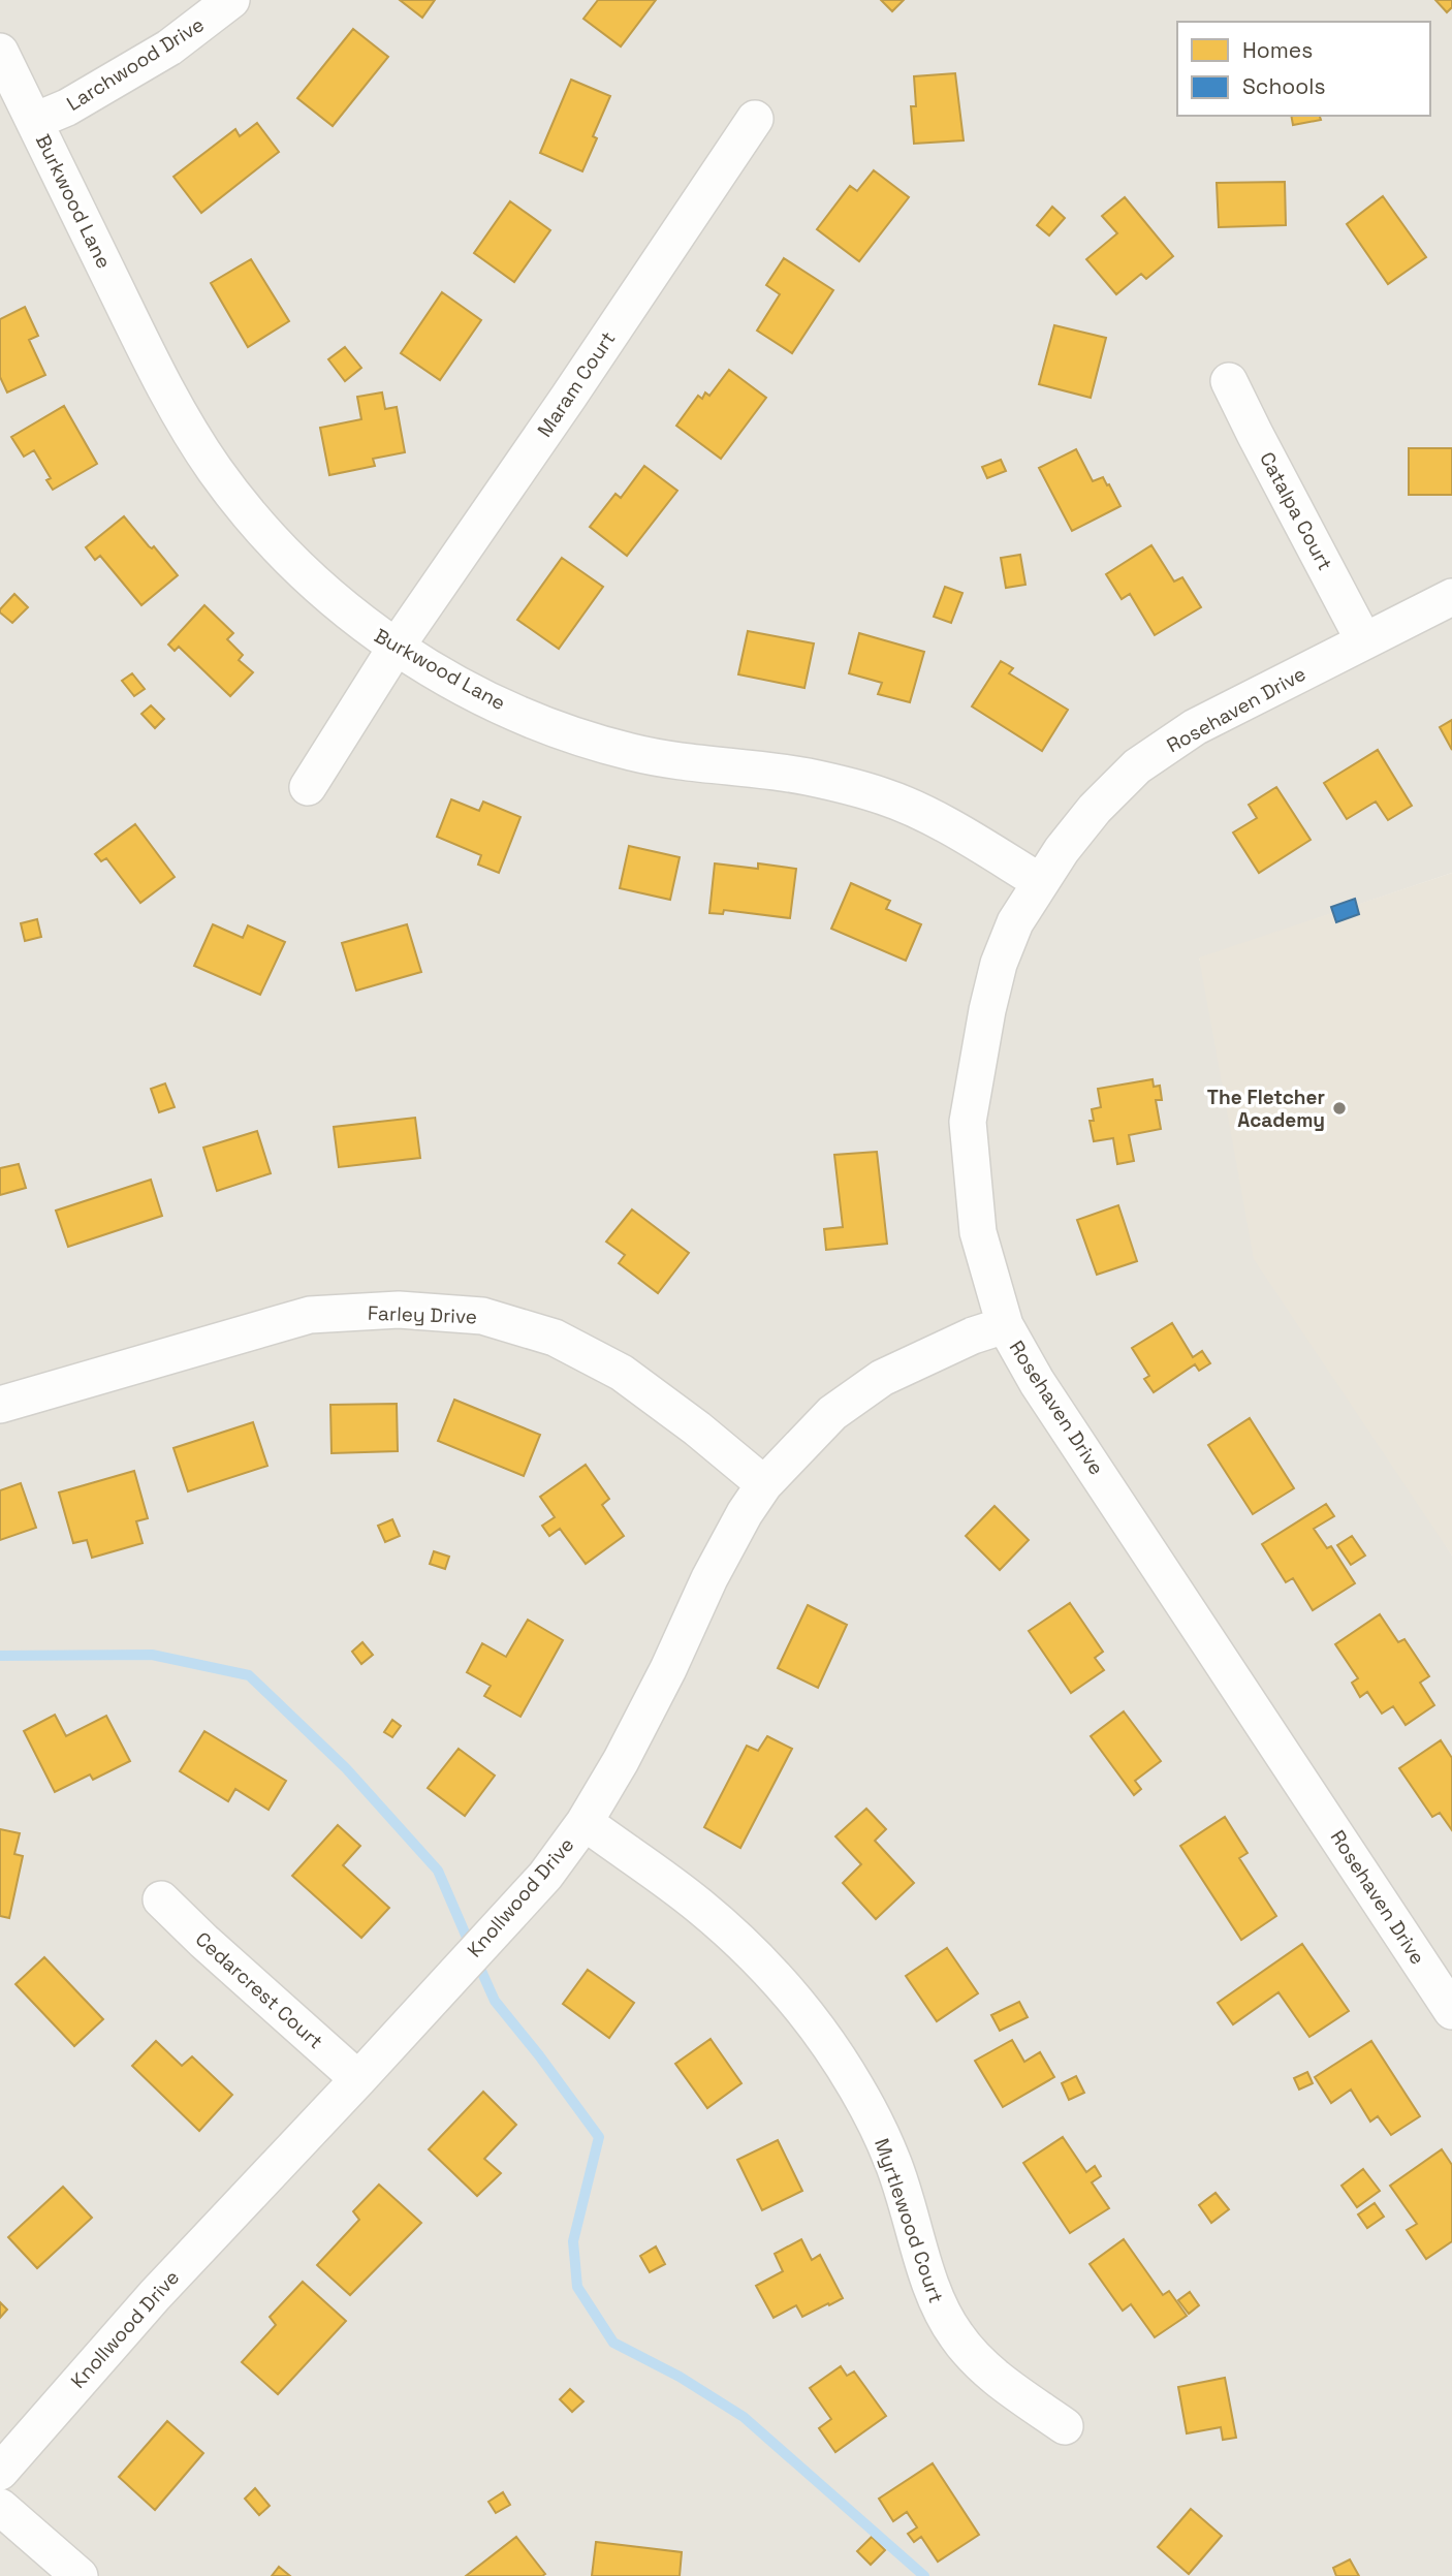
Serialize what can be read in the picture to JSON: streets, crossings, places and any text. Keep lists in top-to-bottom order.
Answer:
{
  "streets": {
    "street": [
      "Larchwood Drive",
      "Burkwood Lane",
      "Maram Court",
      "Catalpa Court",
      "Rosehaven Drive",
      "Farley Drive",
      "Knollwood Drive",
      "Cedarcrest Court",
      "Myrtlewood Court"
    ]
  },
  "crossings": [
    ["Larchwood Drive", "Burkwood Lane"],
    ["Burkwood Lane", "Maram Court"],
    ["Burkwood Lane", "Rosehaven Drive"],
    ["Catalpa Court", "Rosehaven Drive"],
    ["Rosehaven Drive", "Knollwood Drive"],
    ["Farley Drive", "Knollwood Drive"],
    ["Knollwood Drive", "Cedarcrest Court"],
    ["Knollwood Drive", "Myrtlewood Court"]
  ],
  "places": ["The Fletcher Academy"],
  "legend": ["Homes", "Schools"]
}
